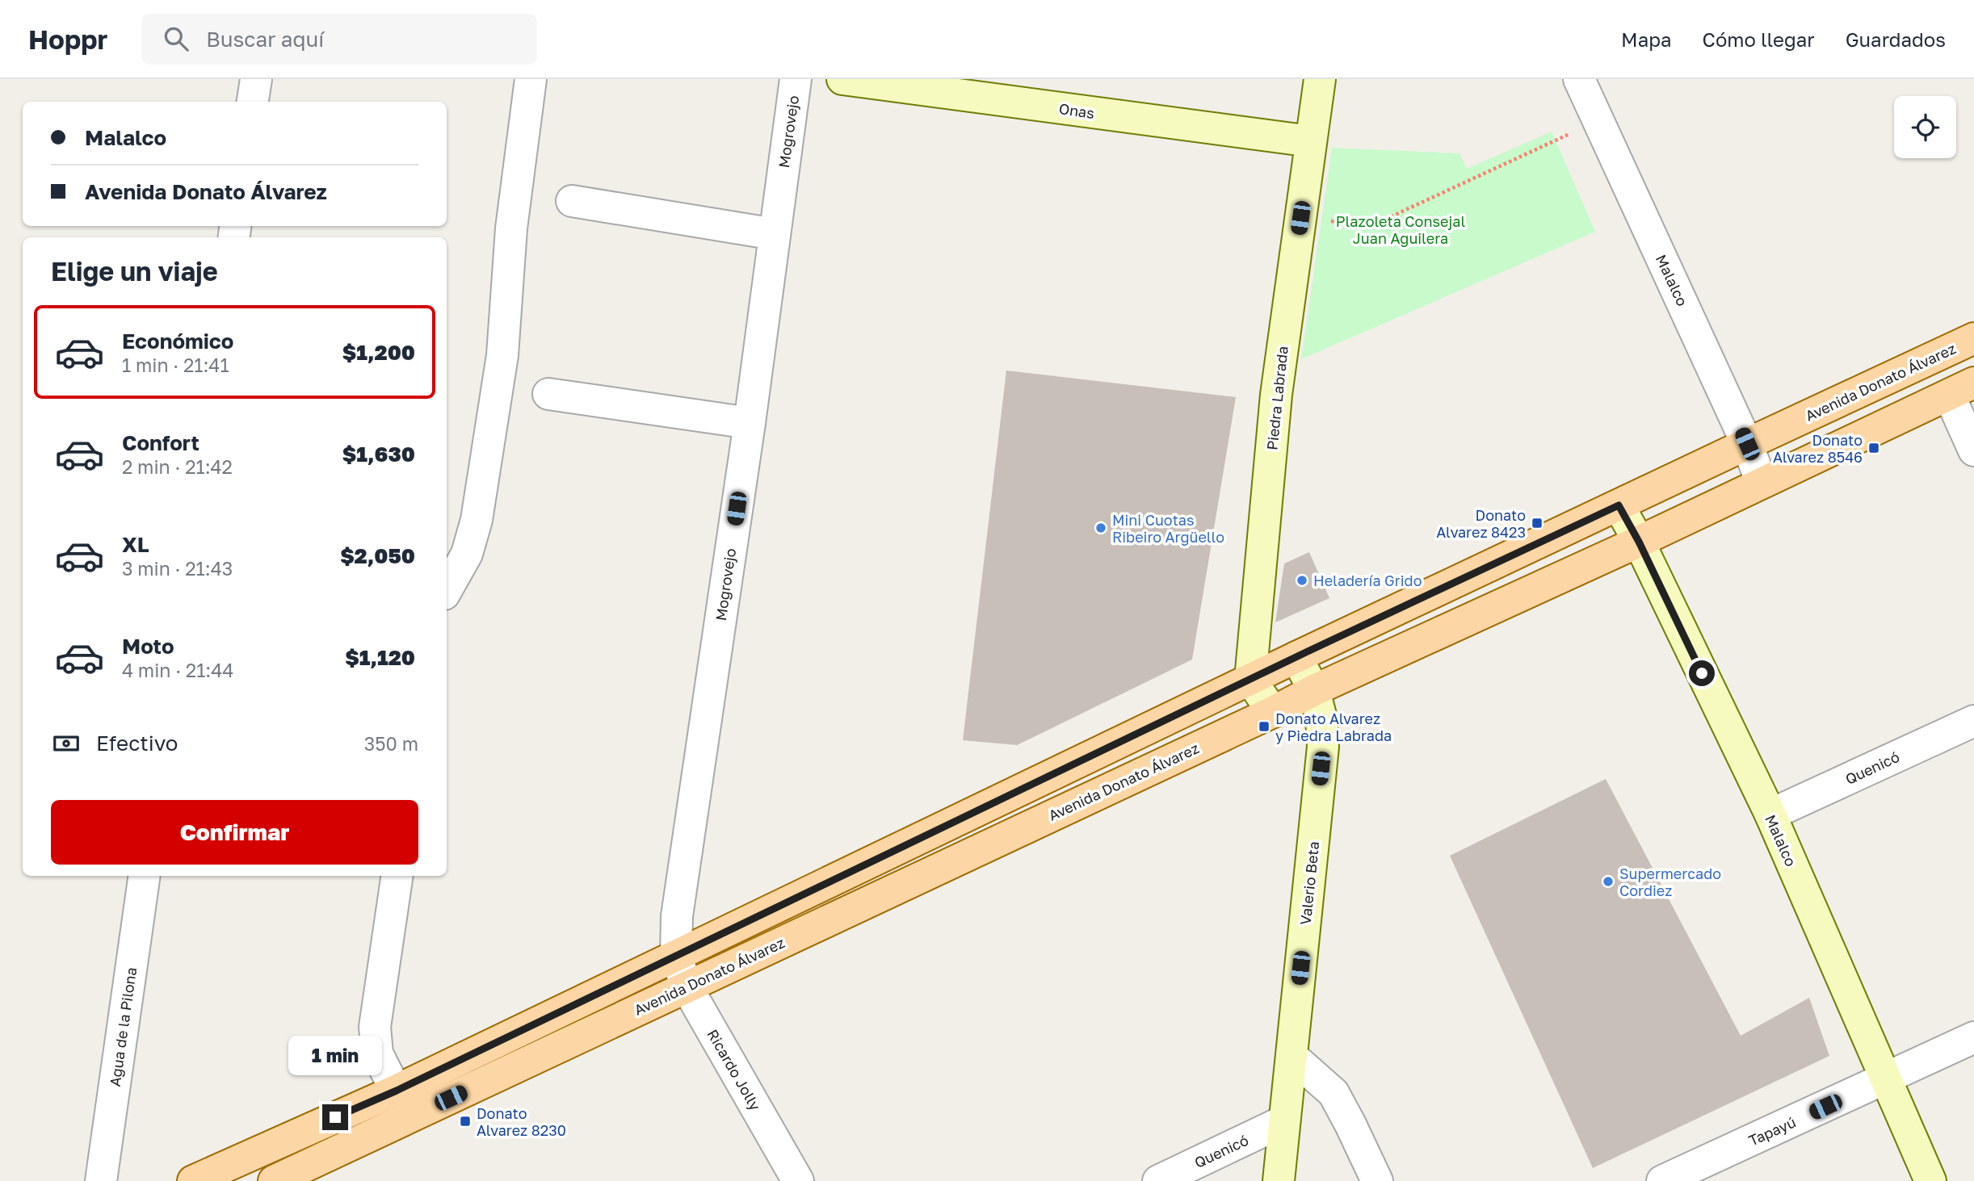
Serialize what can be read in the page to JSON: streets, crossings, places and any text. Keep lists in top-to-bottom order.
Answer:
{
  "streets": {
    "main road": [
      "Onas",
      "Malalco",
      "Avenida Donato Álvarez",
      "Piedra Labrada",
      "Valerio Beta"
    ],
    "street": [
      "Mogrovejo",
      "Quenicó",
      "Agua de la Pilona",
      "Ricardo Jolly",
      "Tapayú"
    ]
  },
  "crossings": [
    ["Onas", "Piedra Labrada"],
    ["Mogrovejo", "Avenida Donato Álvarez"],
    ["Mogrovejo", "Ricardo Jolly"],
    ["Malalco", "Avenida Donato Álvarez"],
    ["Malalco", "Quenicó"],
    ["Malalco", "Tapayú"],
    ["Avenida Donato Álvarez", "Piedra Labrada"],
    ["Avenida Donato Álvarez", "Valerio Beta"],
    ["Avenida Donato Álvarez", "Ricardo Jolly"],
    ["Quenicó", "Valerio Beta"]
  ],
  "parks": ["Plazoleta Consejal Juan Aguilera"],
  "places": {
    "transit": [
      "Donato Alvarez 8546",
      "Donato Alvarez 8423",
      "Donato Alvarez y Piedra Labrada",
      "Donato Alvarez 8230"
    ],
    "other": ["Mini Cuotas Ribeiro Argüello", "Heladería Grido", "Supermercado Cordiez"]
  },
  "page": {
    "header": "Hoppr",
    "search": "Buscar aquí",
    "nav": ["Mapa", "Cómo llegar", "Guardados"],
    "banner": ["Malalco", "Avenida Donato Álvarez"],
    "heading": "Elige un viaje",
    "list": [
      {
        "name": "Económico",
        "note": "1 min · 21:41",
        "value": "$1,200"
      },
      {
        "name": "Confort",
        "note": "2 min · 21:42",
        "value": "$1,630"
      },
      {
        "name": "XL",
        "note": "3 min · 21:43",
        "value": "$2,050"
      },
      {
        "name": "Moto",
        "note": "4 min · 21:44",
        "value": "$1,120"
      }
    ],
    "pay": ["Efectivo", "350 m"],
    "buttons": "Confirmar",
    "bubble": "1 min"
  }
}
